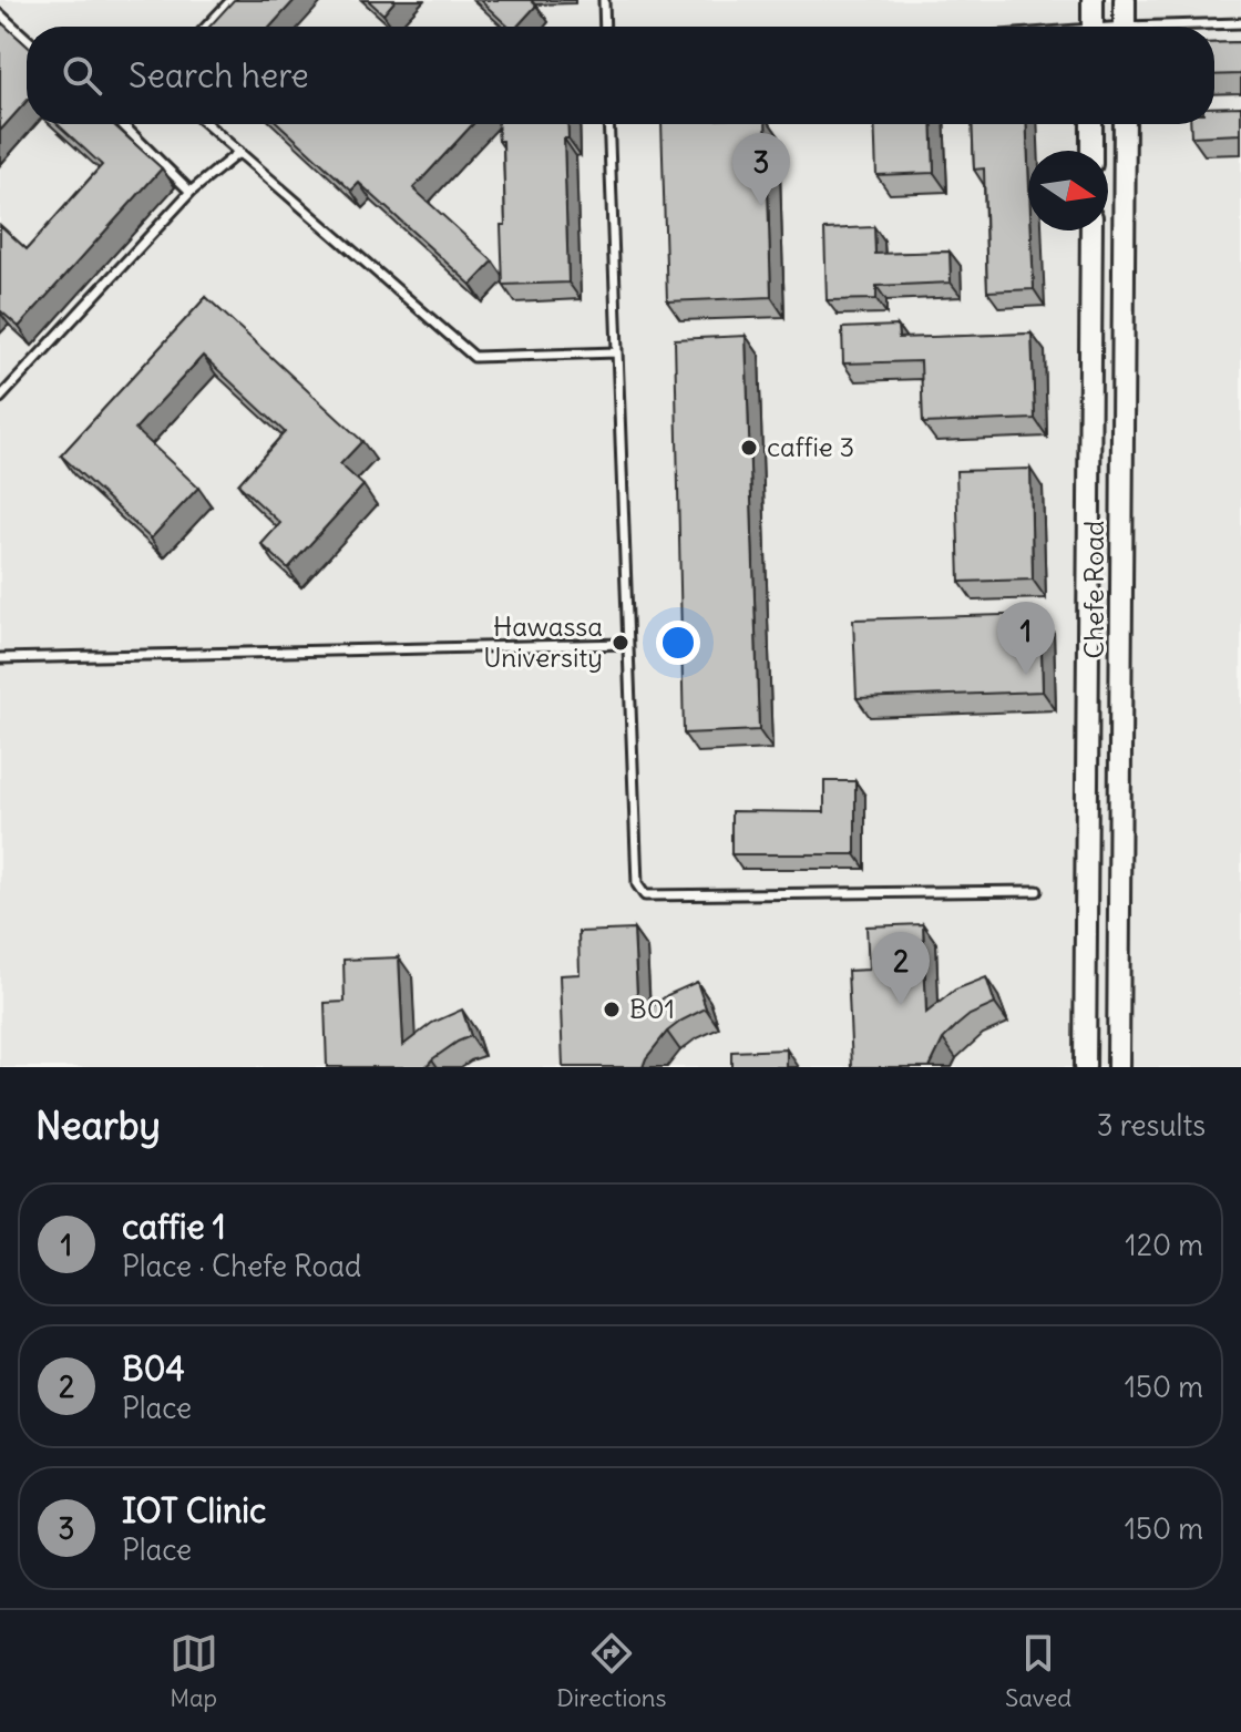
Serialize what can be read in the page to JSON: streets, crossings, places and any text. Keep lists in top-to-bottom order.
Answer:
{
  "streets": {
    "street": ["Chefe Road"]
  },
  "places": ["caffie 3", "Hawassa University", "B01"],
  "north": "right",
  "page": {
    "search": "Search here",
    "pins": ["3", "1", "2"],
    "heading": ["Nearby", "3 results"],
    "list": [
      {
        "mark": "1",
        "name": "caffie 1",
        "note": "Place · Chefe Road",
        "value": "120 m"
      },
      {
        "mark": "2",
        "name": "B04",
        "note": "Place",
        "value": "150 m"
      },
      {
        "mark": "3",
        "name": "IOT Clinic",
        "note": "Place",
        "value": "150 m"
      }
    ],
    "nav": ["Map", "Directions", "Saved"]
  }
}
